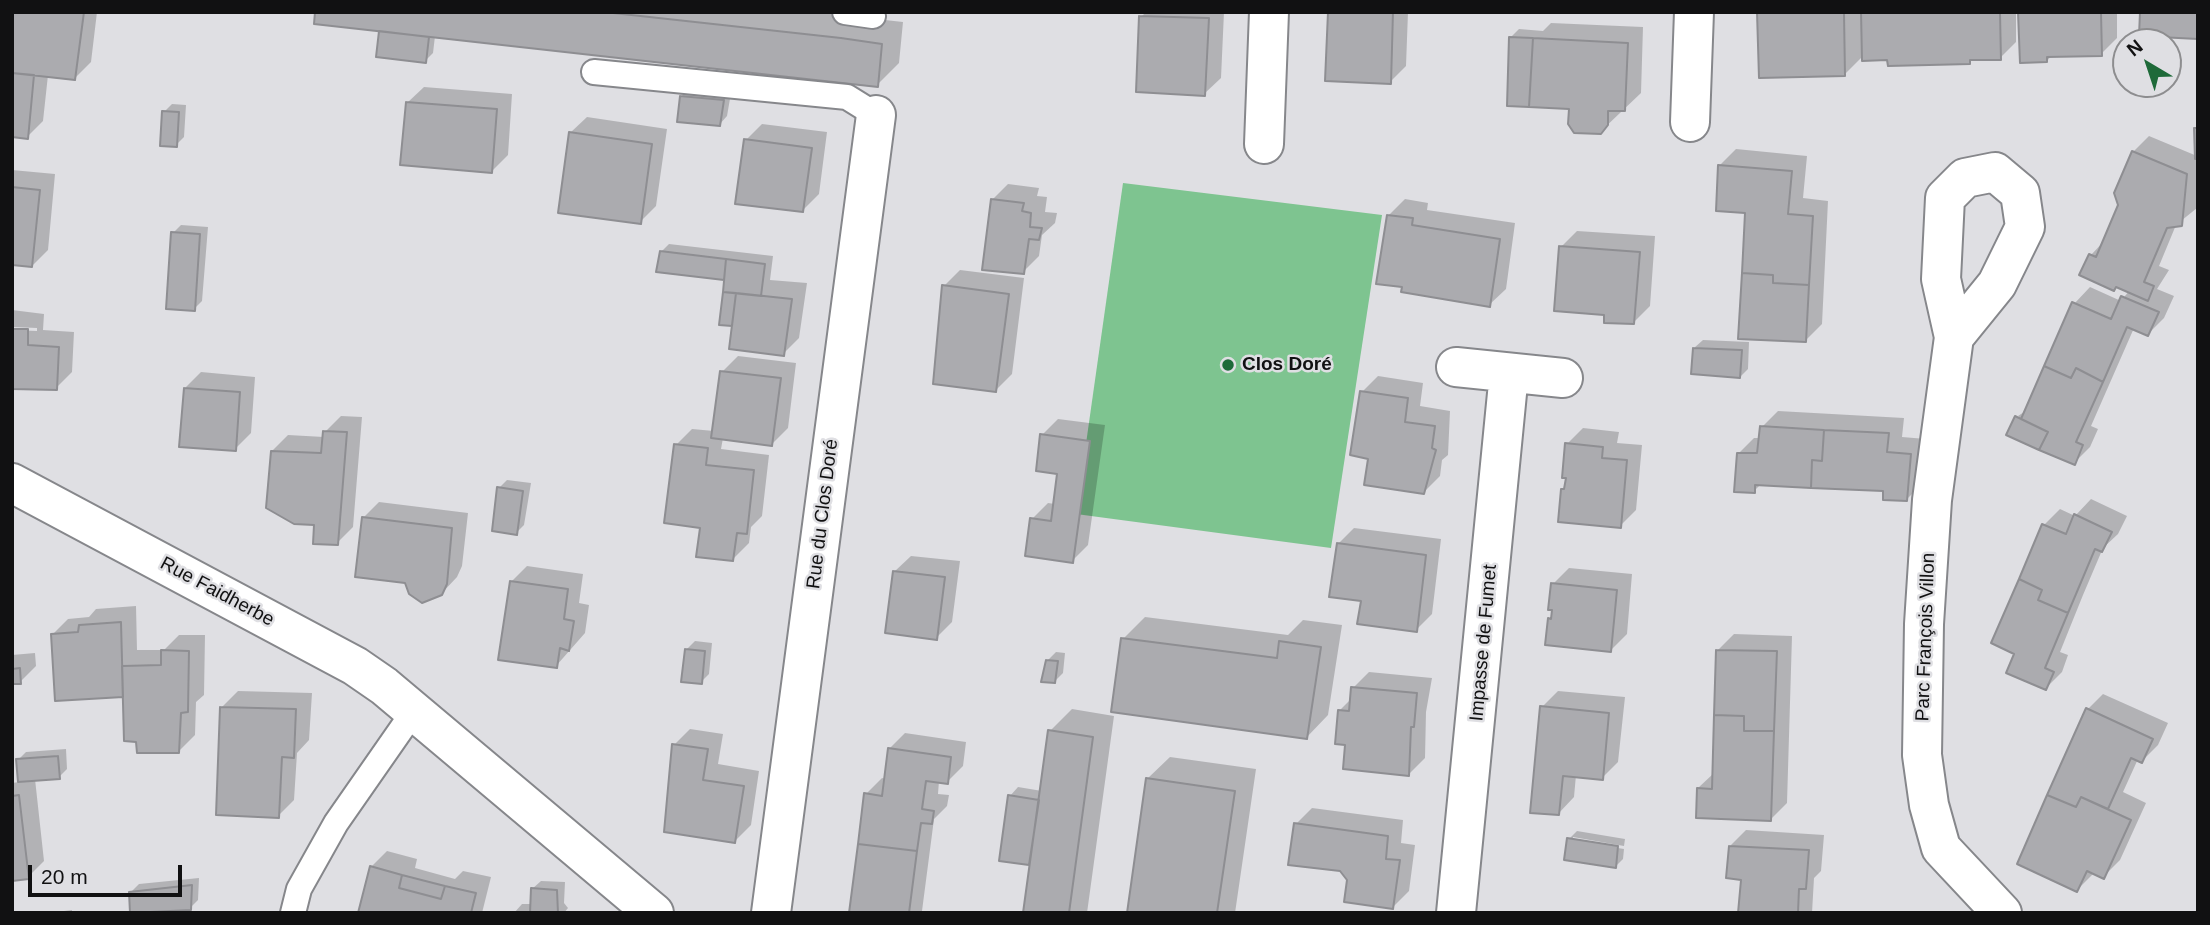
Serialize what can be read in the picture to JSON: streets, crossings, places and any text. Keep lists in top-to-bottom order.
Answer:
{
  "streets": {
    "street": [
      "Rue du Clos Doré",
      "Rue Faidherbe",
      "Parc François Villon",
      "Impasse de Fumet"
    ]
  },
  "places": ["Clos Doré"],
  "scale_bar": "20 m",
  "north": "top left"
}
